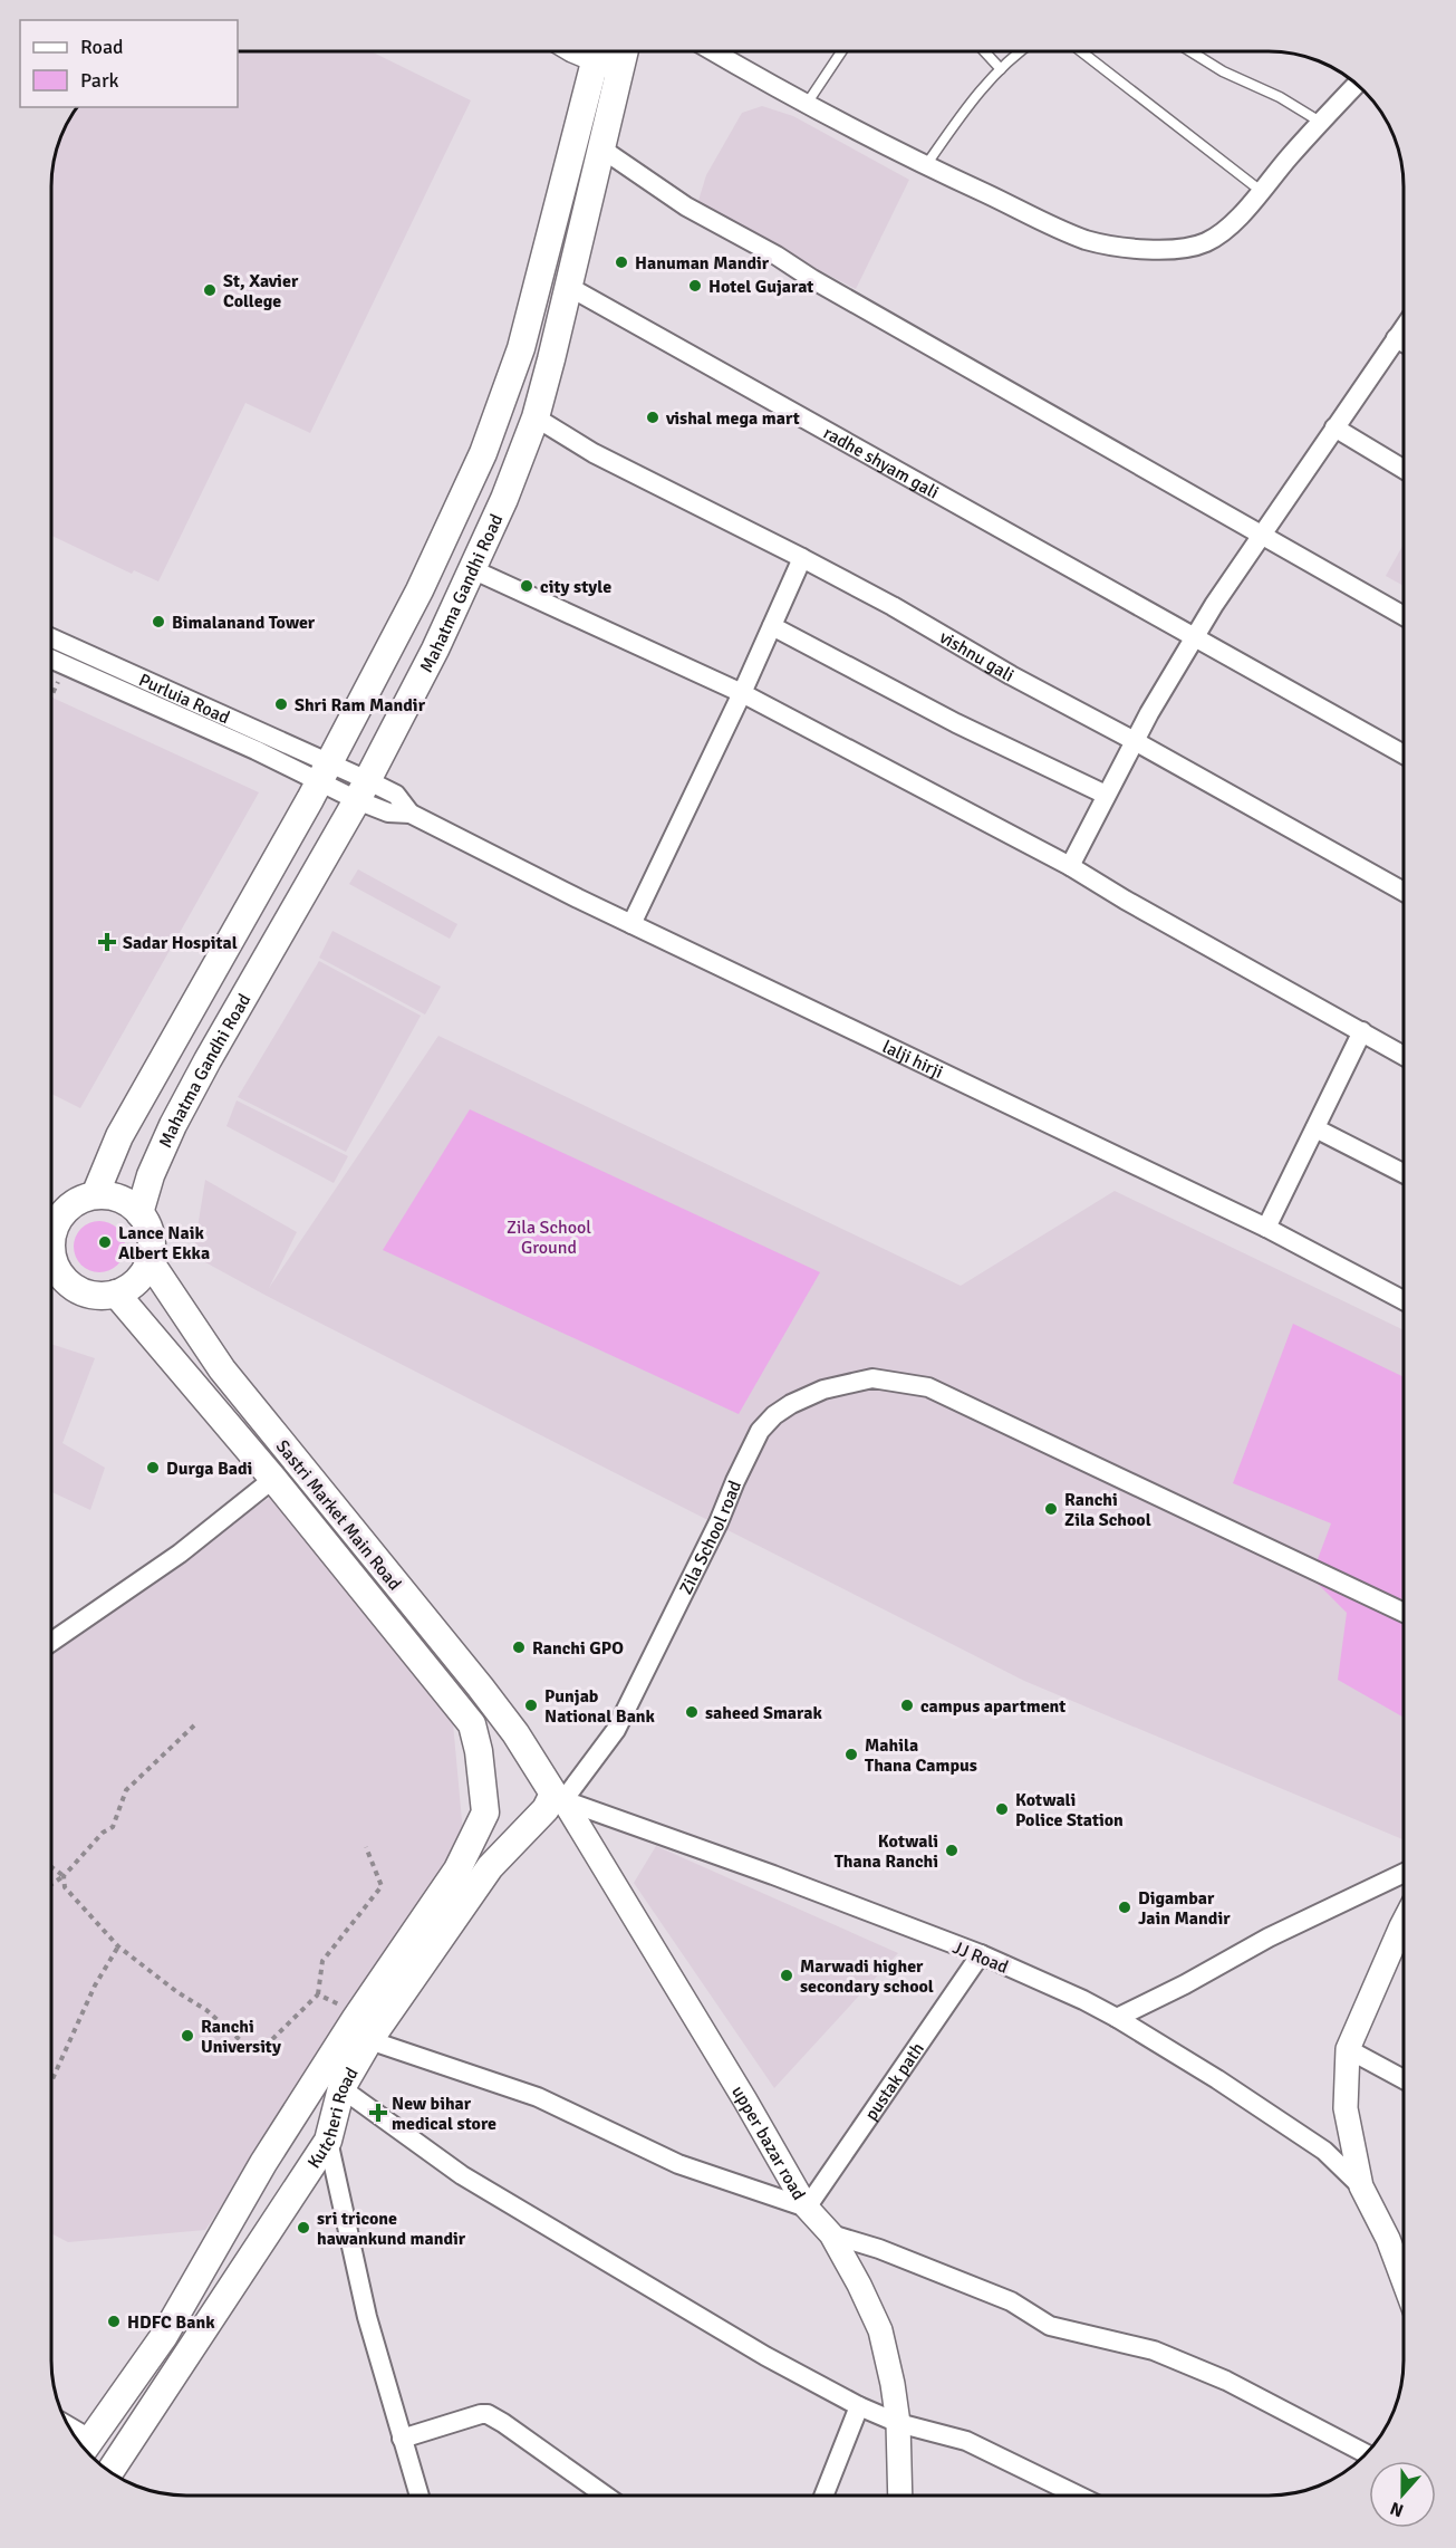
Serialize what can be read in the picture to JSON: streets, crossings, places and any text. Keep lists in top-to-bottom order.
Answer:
{
  "streets": {
    "main road": ["Mahatma Gandhi Road", "Sastri Market Main Road", "Kutcheri Road"],
    "street": [
      "radhe shyam gali",
      "vishnu gali",
      "Purluia Road",
      "lalji hirji",
      "Zila School road",
      "JJ Road",
      "pustak path",
      "upper bazar road"
    ]
  },
  "crossings": [
    ["radhe shyam gali", "Mahatma Gandhi Road"],
    ["Mahatma Gandhi Road", "vishnu gali"],
    ["Mahatma Gandhi Road", "Purluia Road"],
    ["Mahatma Gandhi Road", "lalji hirji"],
    ["Purluia Road", "lalji hirji"],
    ["Sastri Market Main Road", "Zila School road"],
    ["Sastri Market Main Road", "JJ Road"],
    ["Sastri Market Main Road", "Kutcheri Road"],
    ["Sastri Market Main Road", "upper bazar road"],
    ["Zila School road", "JJ Road"],
    ["Zila School road", "Kutcheri Road"],
    ["Zila School road", "upper bazar road"],
    ["JJ Road", "pustak path"],
    ["JJ Road", "Kutcheri Road"],
    ["JJ Road", "upper bazar road"],
    ["pustak path", "upper bazar road"],
    ["Kutcheri Road", "upper bazar road"]
  ],
  "parks": ["Zila School Ground"],
  "places": {
    "other": [
      "Hanuman Mandir",
      "Hotel Gujarat",
      "St, Xavier College",
      "vishal mega mart",
      "city style",
      "Bimalanand Tower",
      "Shri Ram Mandir",
      "Lance Naik Albert Ekka",
      "Durga Badi",
      "Ranchi Zila School",
      "Ranchi GPO",
      "Punjab National Bank",
      "campus apartment",
      "saheed Smarak",
      "Mahila Thana Campus",
      "Kotwali Police Station",
      "Kotwali Thana Ranchi",
      "Digambar Jain Mandir",
      "Marwadi higher secondary school",
      "Ranchi University",
      "sri tricone hawankund mandir",
      "HDFC Bank"
    ],
    "health": ["Sadar Hospital", "New bihar medical store"]
  },
  "legend": ["Road", "Park"],
  "north": "bottom"
}
